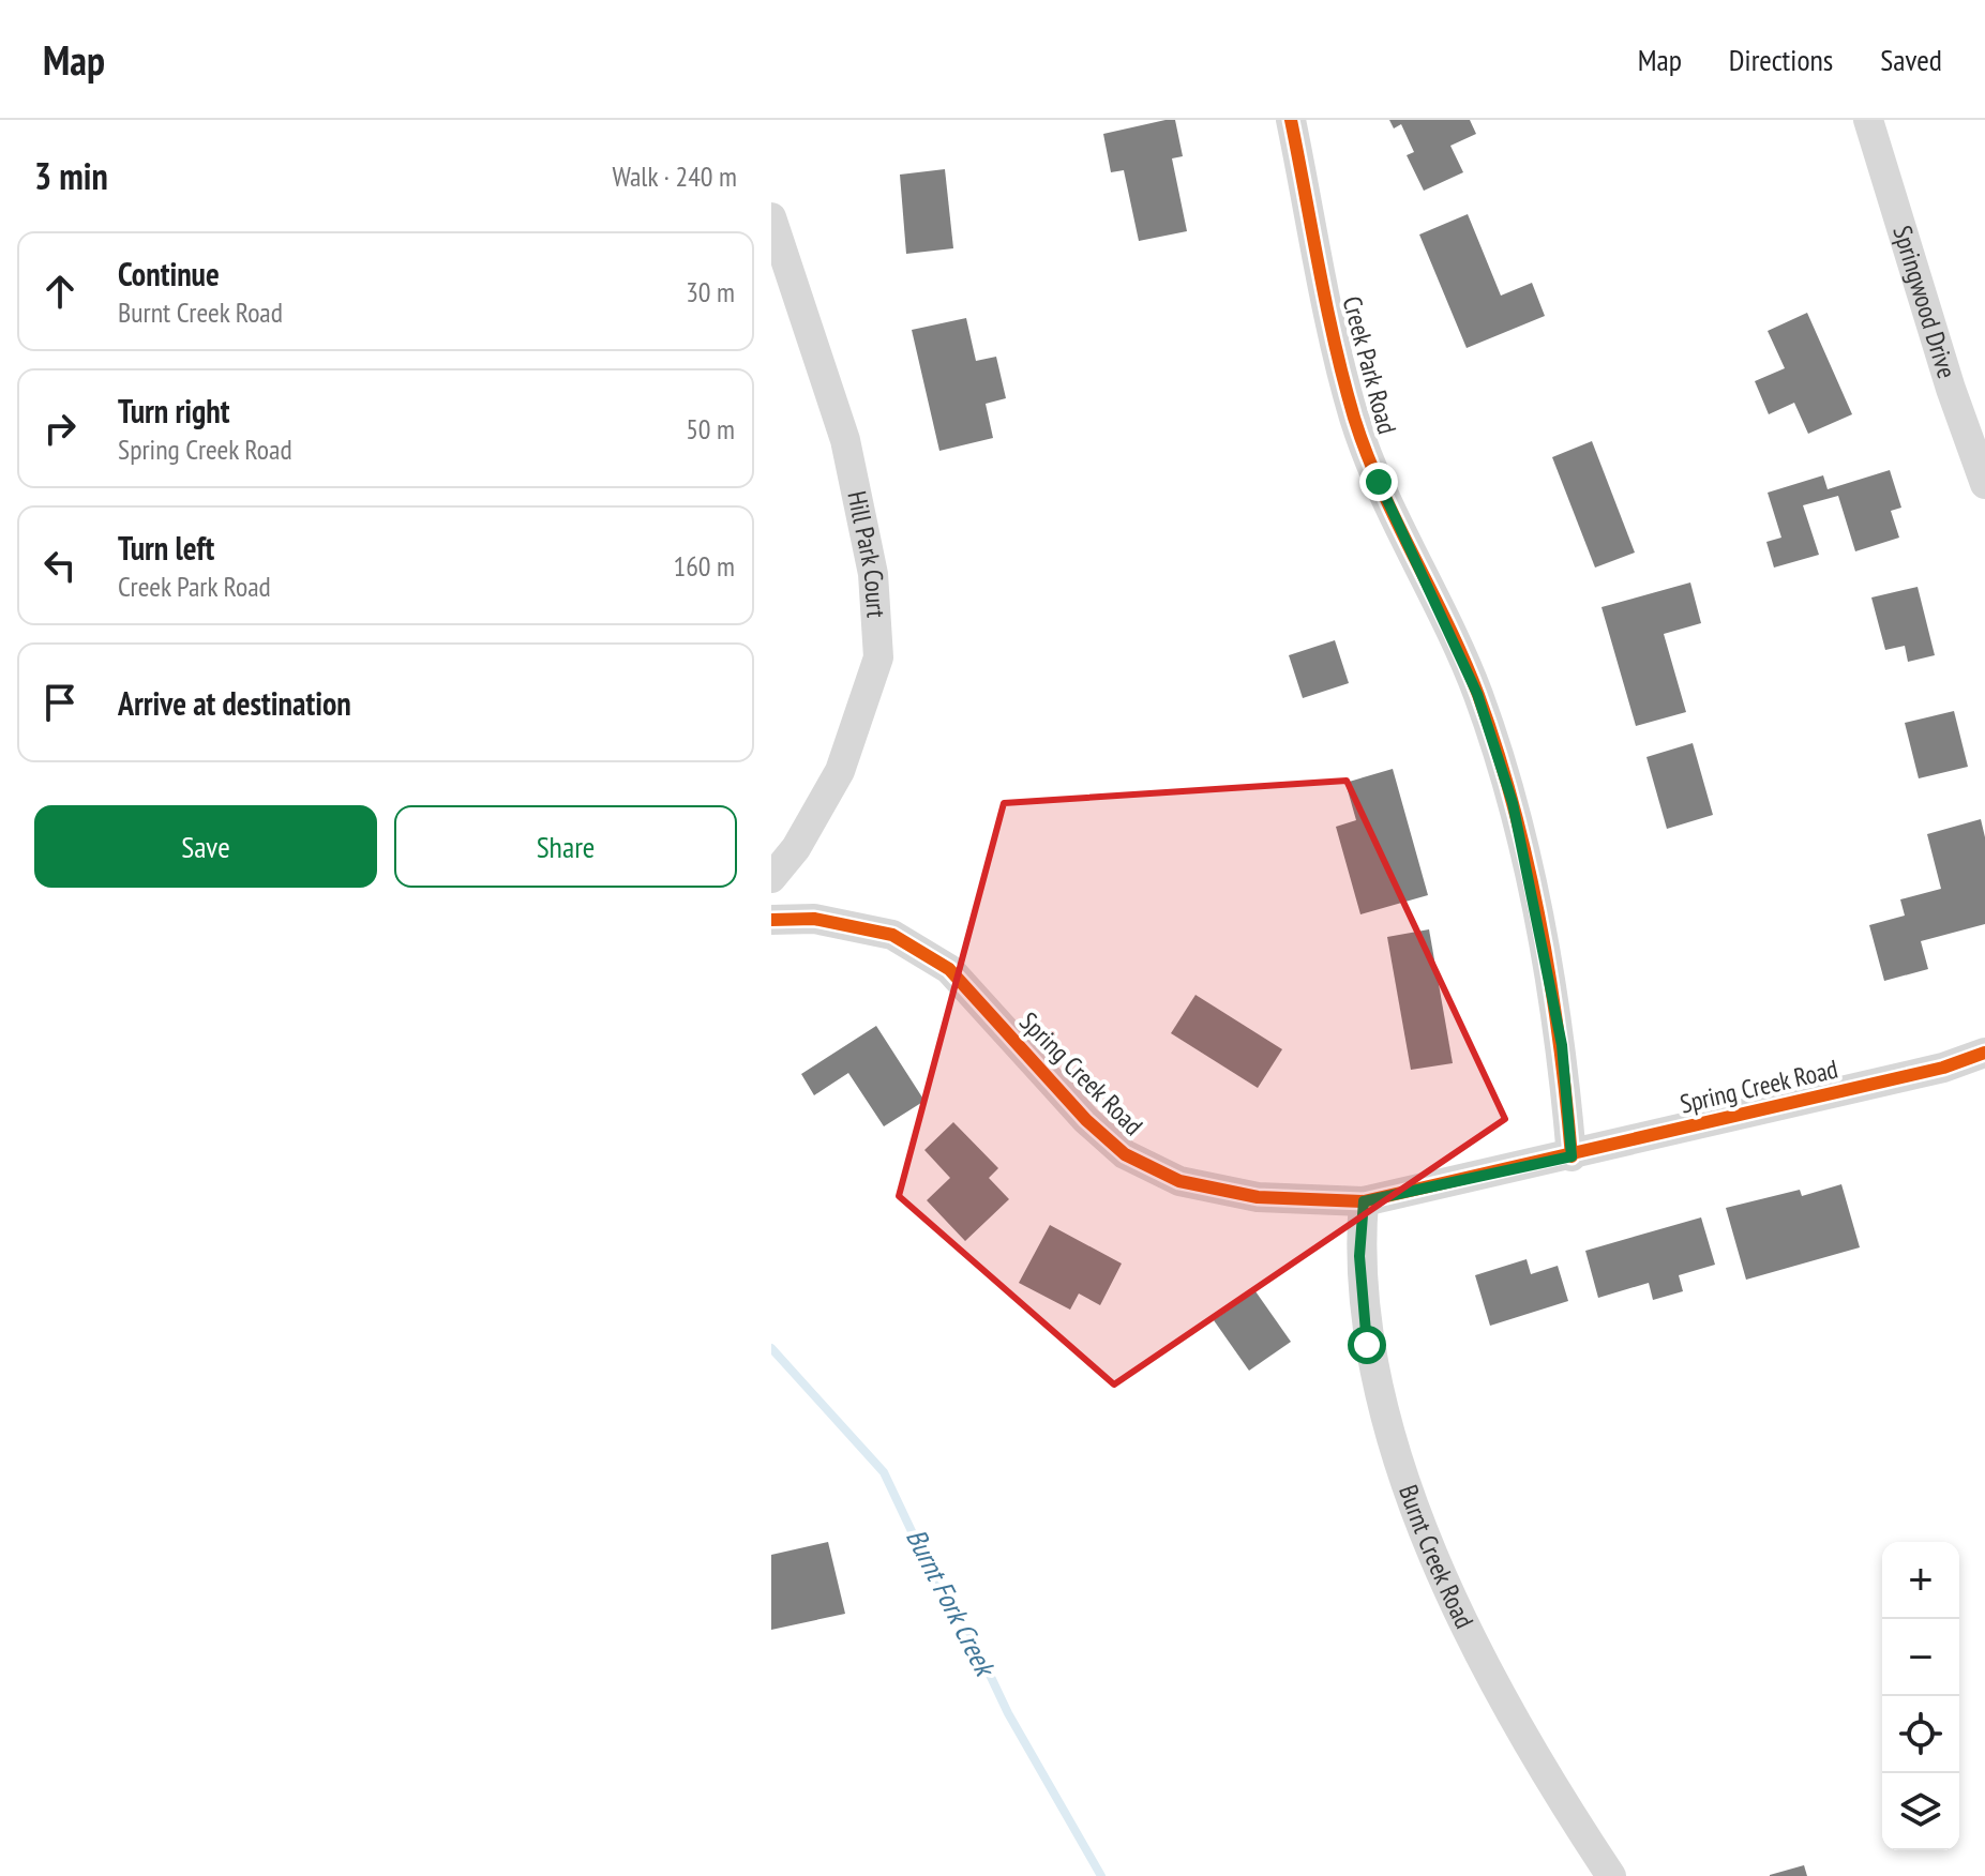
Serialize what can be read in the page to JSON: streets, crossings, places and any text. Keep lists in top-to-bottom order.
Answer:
{
  "streets": {
    "street": [
      "Springwood Drive",
      "Creek Park Road",
      "Hill Park Court",
      "Spring Creek Road",
      "Burnt Creek Road"
    ]
  },
  "crossings": [
    ["Creek Park Road", "Spring Creek Road"],
    ["Spring Creek Road", "Burnt Creek Road"]
  ],
  "water": ["Burnt Fork Creek"],
  "page": {
    "header": "Map",
    "nav": ["Map", "Directions", "Saved"],
    "heading": ["3 min", "Walk · 240 m"],
    "list": [
      ["Continue", "Burnt Creek Road", "30 m"],
      ["Turn right", "Spring Creek Road", "50 m"],
      ["Turn left", "Creek Park Road", "160 m"],
      "Arrive at destination"
    ],
    "buttons": ["Save", "Share"],
    "map_buttons": ["+", "−"]
  }
}
